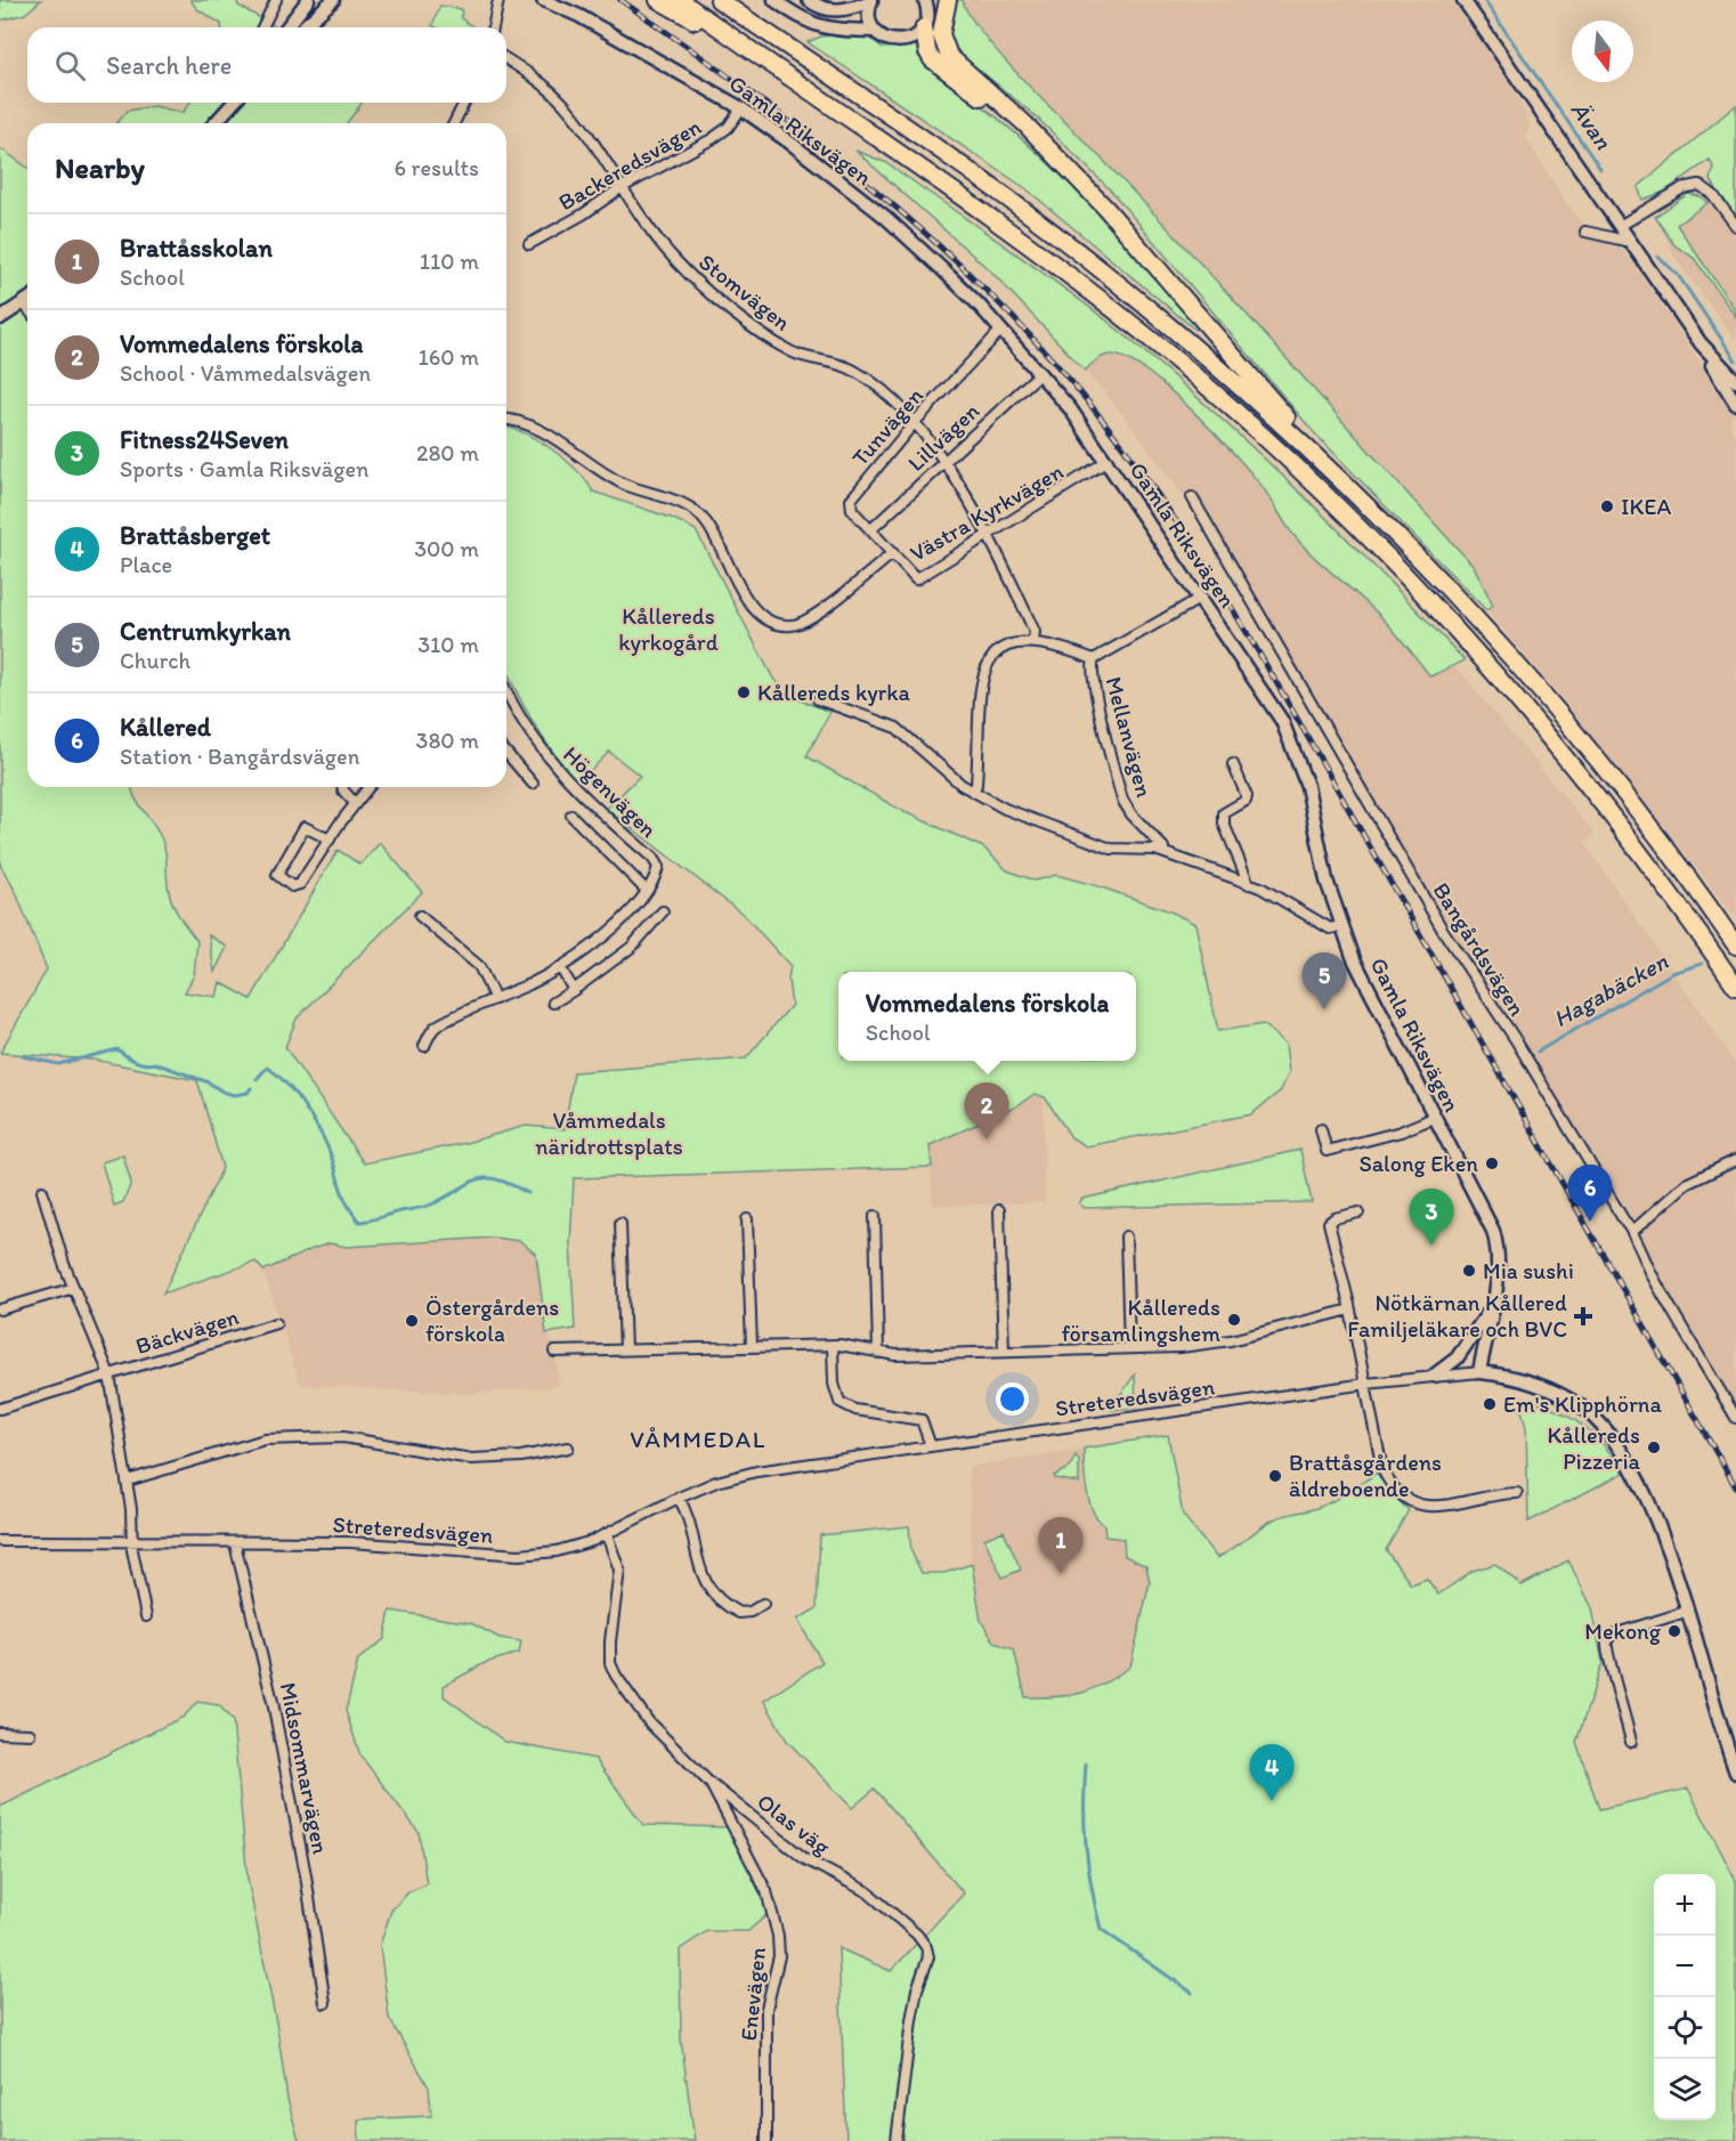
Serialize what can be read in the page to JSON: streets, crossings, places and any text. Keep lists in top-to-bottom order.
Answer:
{
  "streets": {
    "street": [
      "Gamla Riksvägen",
      "Backeredsvägen",
      "Stomvägen",
      "Tunvägen",
      "Lillvägen",
      "Västra Kyrkvägen",
      "Mellanvägen",
      "Högenvägen",
      "Bangårdsvägen",
      "Bäckvägen",
      "Streteredsvägen",
      "Midsommarvägen",
      "Olas väg",
      "Enevägen"
    ]
  },
  "crossings": [
    ["Gamla Riksvägen", "Backeredsvägen"],
    ["Gamla Riksvägen", "Tunvägen"],
    ["Gamla Riksvägen", "Lillvägen"],
    ["Gamla Riksvägen", "Västra Kyrkvägen"],
    ["Gamla Riksvägen", "Streteredsvägen"],
    ["Backeredsvägen", "Stomvägen"],
    ["Stomvägen", "Tunvägen"],
    ["Stomvägen", "Lillvägen"],
    ["Stomvägen", "Västra Kyrkvägen"],
    ["Tunvägen", "Lillvägen"],
    ["Tunvägen", "Västra Kyrkvägen"],
    ["Streteredsvägen", "Midsommarvägen"],
    ["Streteredsvägen", "Olas väg"],
    ["Olas väg", "Enevägen"]
  ],
  "districts": ["VÅMMEDAL"],
  "water": ["Ävan", "Hagabäcken"],
  "parks": ["Kållereds kyrkogård", "Våmmedals näridrottsplats"],
  "places": {
    "other": [
      "IKEA",
      "Kållereds kyrka",
      "Salong Eken",
      "Mia sushi",
      "Kållereds församlingshem",
      "Östergårdens förskola",
      "Em's Klipphörna",
      "Kållereds Pizzeria",
      "Brattåsgårdens äldreboende",
      "Mekong"
    ],
    "health": ["Nötkärnan Kållered Familjeläkare och BVC"]
  },
  "north": "bottom",
  "page": {
    "search": "Search here",
    "heading": ["Nearby", "6 results"],
    "list": [
      {
        "mark": "1",
        "name": "Brattåsskolan",
        "note": "School",
        "value": "110 m"
      },
      {
        "mark": "2",
        "name": "Vommedalens förskola",
        "note": "School · Våmmedalsvägen",
        "value": "160 m"
      },
      {
        "mark": "3",
        "name": "Fitness24Seven",
        "note": "Sports · Gamla Riksvägen",
        "value": "280 m"
      },
      {
        "mark": "4",
        "name": "Brattåsberget",
        "note": "Place",
        "value": "300 m"
      },
      {
        "mark": "5",
        "name": "Centrumkyrkan",
        "note": "Church",
        "value": "310 m"
      },
      {
        "mark": "6",
        "name": "Kållered",
        "note": "Station · Bangårdsvägen",
        "value": "380 m"
      }
    ],
    "pins": [
      "5",
      "2",
      "6",
      "3",
      "1",
      "4"
    ],
    "popup": ["Vommedalens förskola", "School"],
    "map_buttons": ["+", "−"]
  }
}
